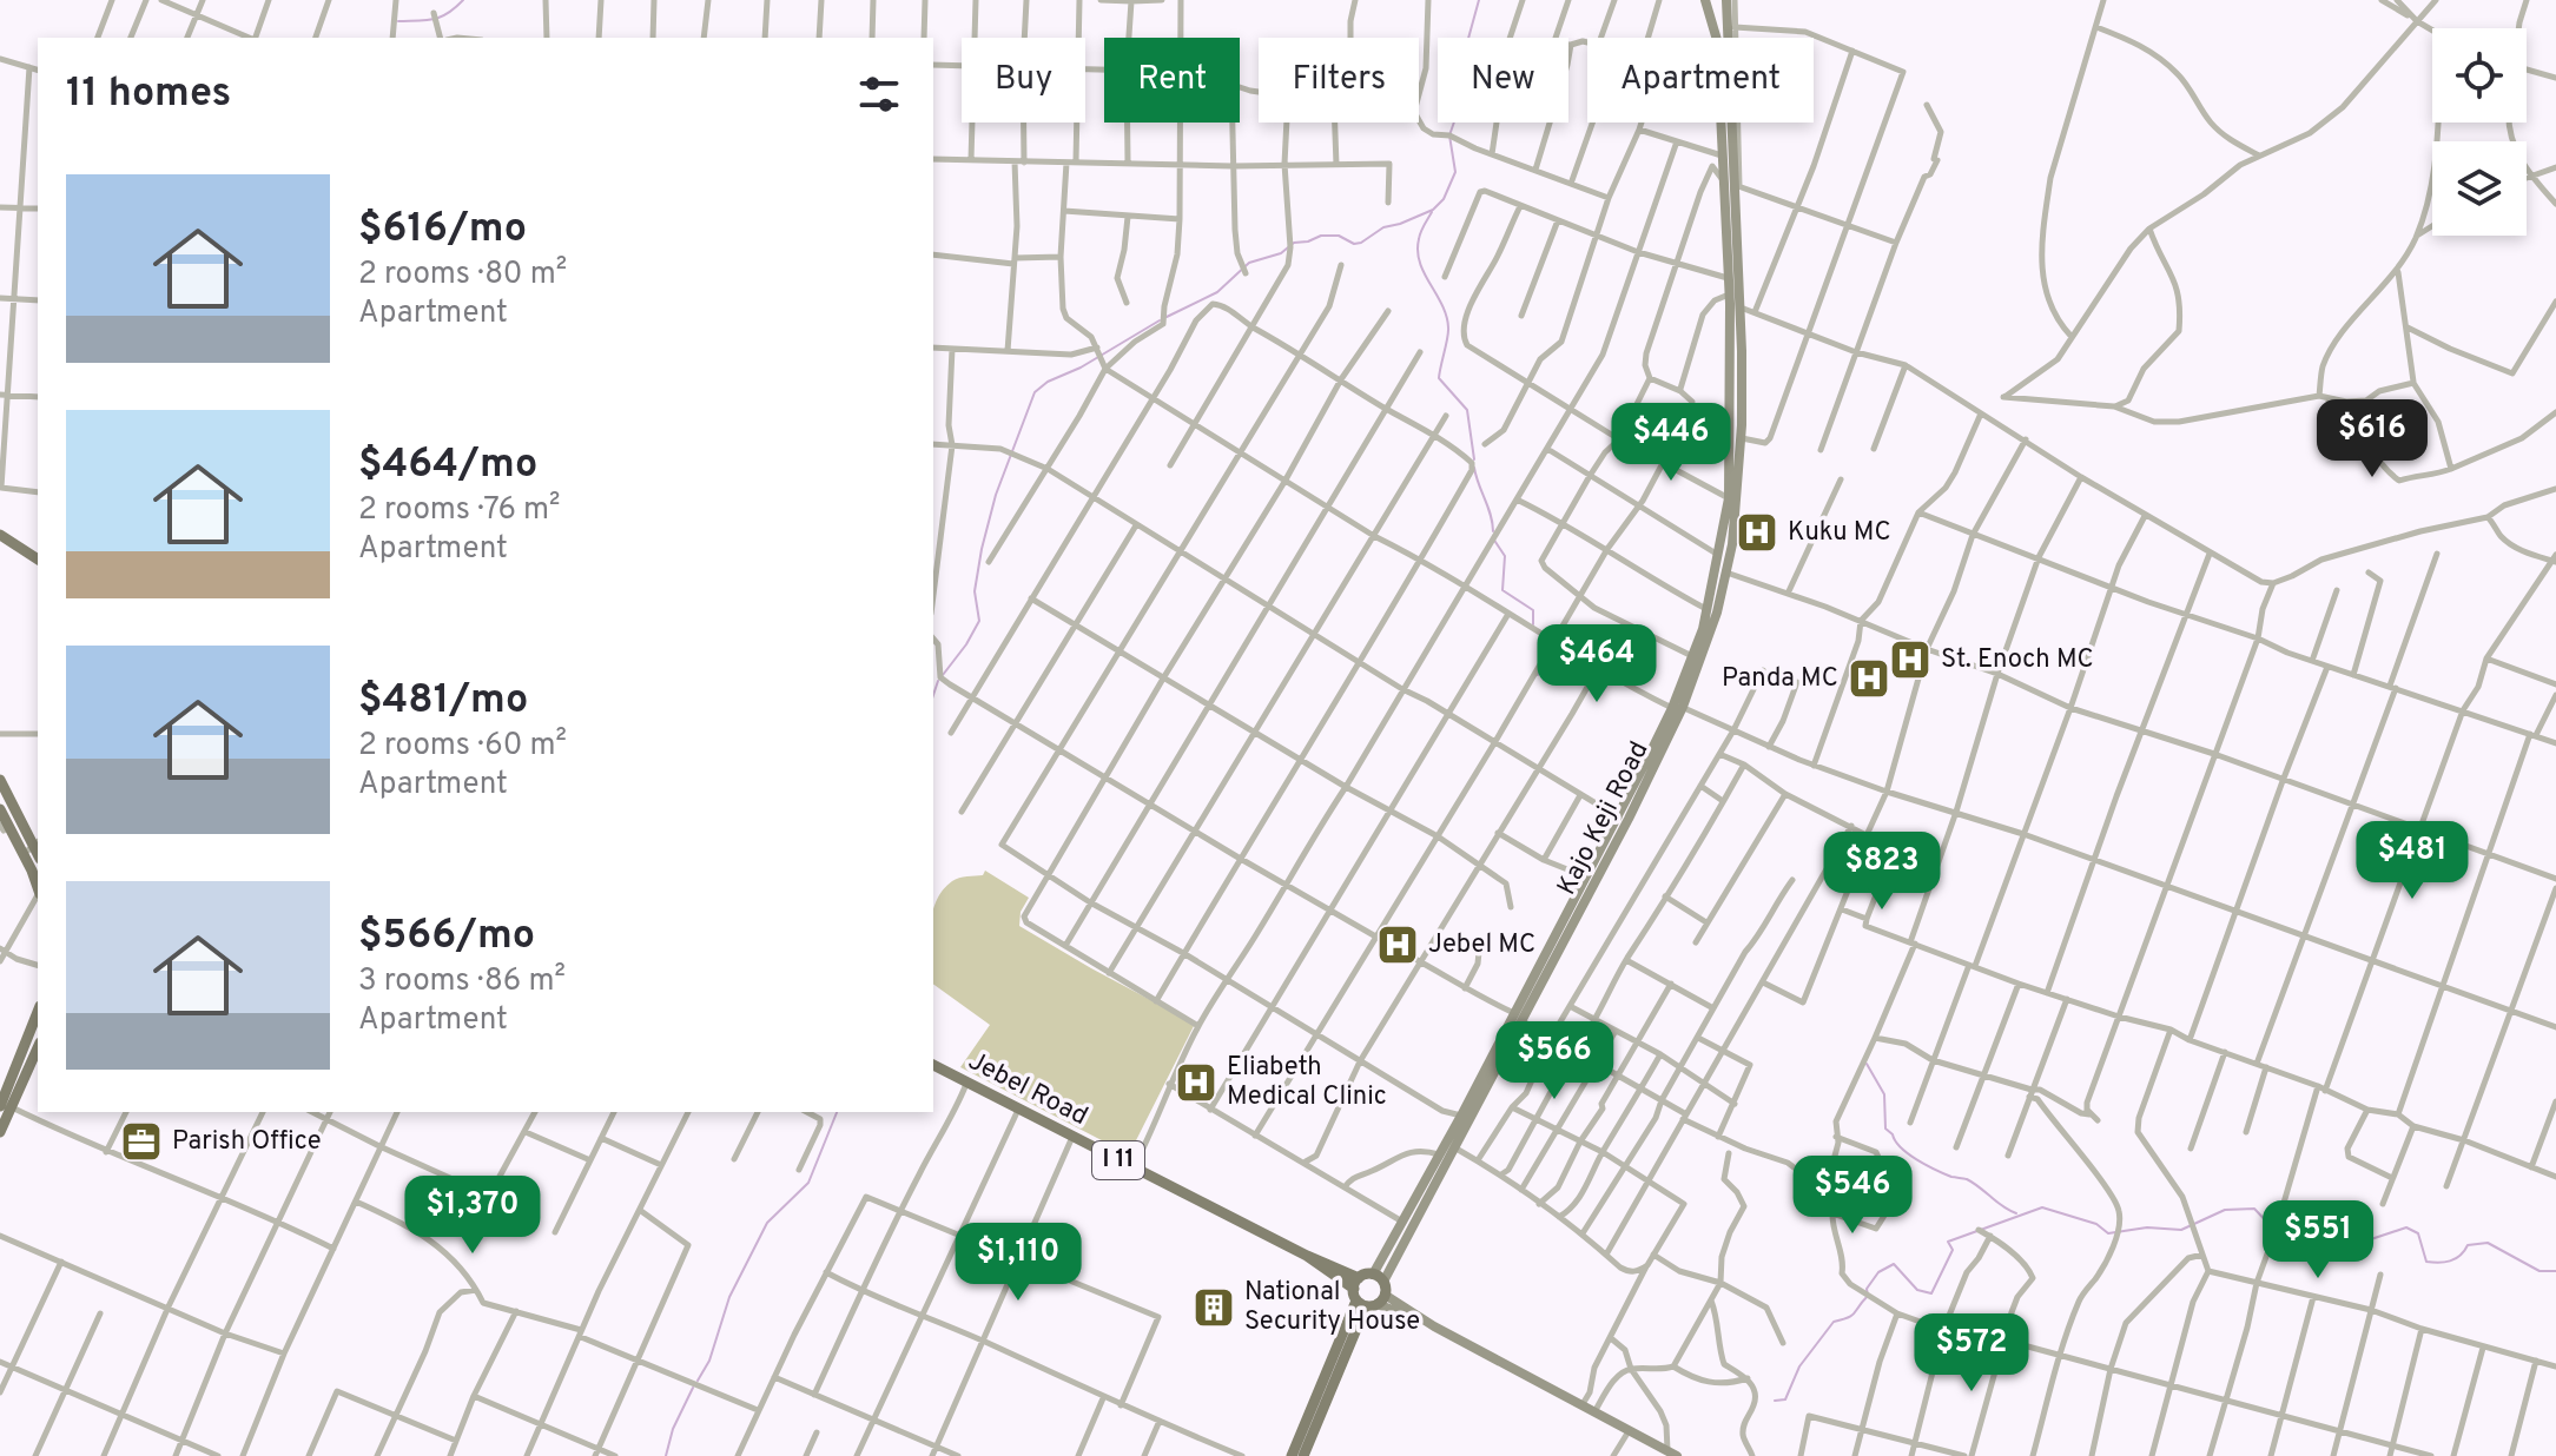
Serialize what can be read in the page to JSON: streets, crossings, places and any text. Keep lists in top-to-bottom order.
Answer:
{
  "streets": {
    "main road": ["Kajo Keji Road", "Jebel Road", "I 11"]
  },
  "crossings": [
    ["Kajo Keji Road", "Jebel Road"]
  ],
  "places": {
    "hospital": [
      "Kuku MC",
      "St. Enoch MC",
      "Panda MC",
      "Jebel MC",
      "Eliabeth Medical Clinic"
    ],
    "office": ["Parish Office"],
    "building": ["National Security House"]
  },
  "page": {
    "chip": [
      "Buy",
      "Rent",
      "Filters",
      "New",
      "Apartment"
    ],
    "heading": "11 homes",
    "list": [
      {
        "name": "$616/mo",
        "note": "2 rooms · 80 m² · Apartment"
      },
      {
        "name": "$464/mo",
        "note": "2 rooms · 76 m² · Apartment"
      },
      {
        "name": "$481/mo",
        "note": "2 rooms · 60 m² · Apartment"
      },
      {
        "name": "$566/mo",
        "note": "3 rooms · 86 m² · Apartment"
      }
    ],
    "price": [
      "$616",
      "$446",
      "$464",
      "$481",
      "$823",
      "$566",
      "$546",
      "$1,370",
      "$551",
      "$1,110",
      "$572"
    ]
  }
}
